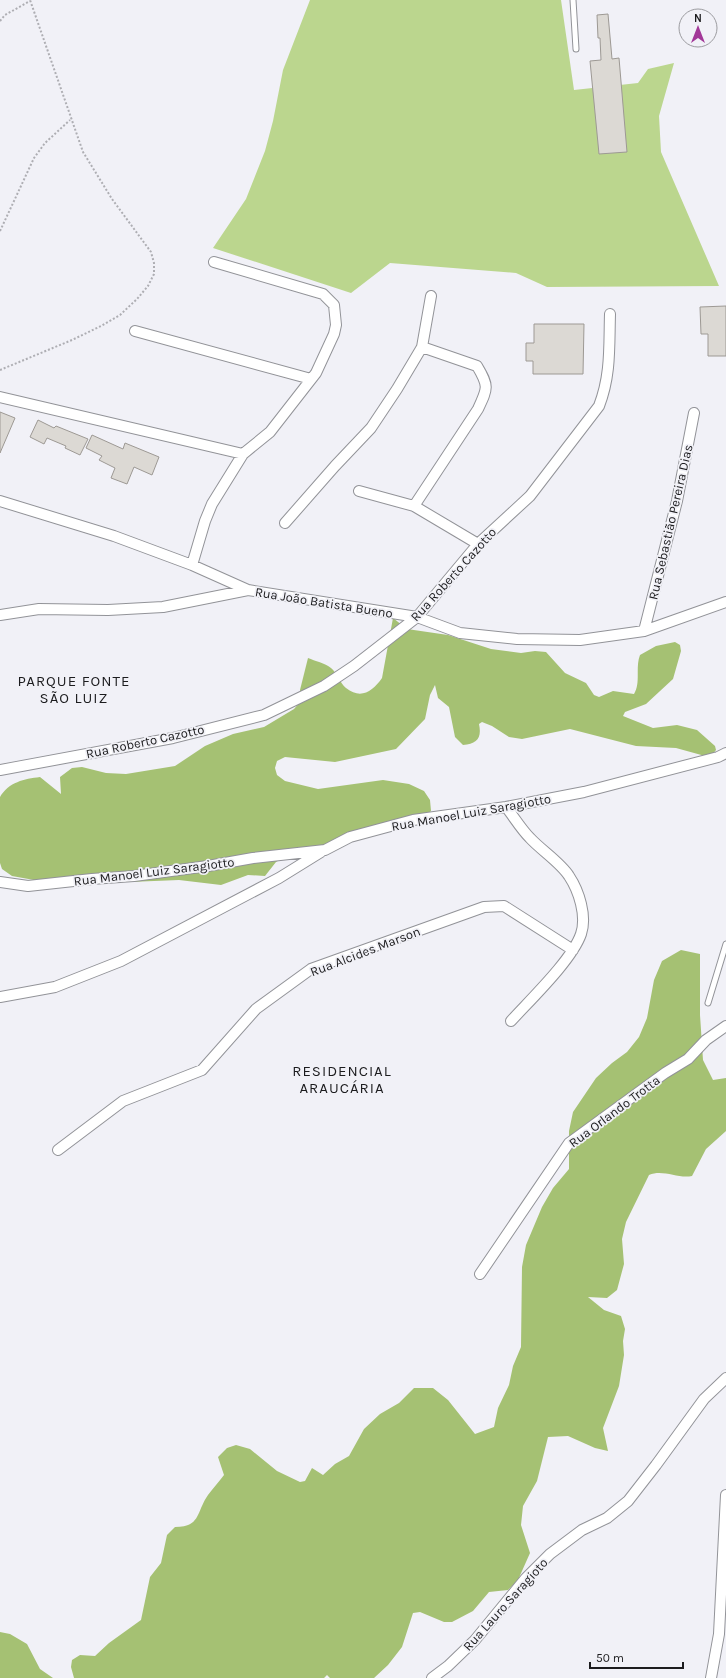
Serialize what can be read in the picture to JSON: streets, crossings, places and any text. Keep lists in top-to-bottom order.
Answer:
{
  "streets": {
    "street": [
      "Rua Sebastião Pereira Dias",
      "Rua Roberto Cazotto",
      "Rua João Batista Bueno",
      "Rua Manoel Luiz Saragiotto",
      "Rua Alcides Marson",
      "Rua Orlando Trotta",
      "Rua Lauro Saragioto"
    ]
  },
  "crossings": [
    ["Rua Sebastião Pereira Dias", "Rua João Batista Bueno"],
    ["Rua Roberto Cazotto", "Rua João Batista Bueno"]
  ],
  "districts": ["PARQUE FONTE SÃO LUIZ", "RESIDENCIAL ARAUCÁRIA"],
  "scale_bar": "50 m",
  "north": "top"
}
